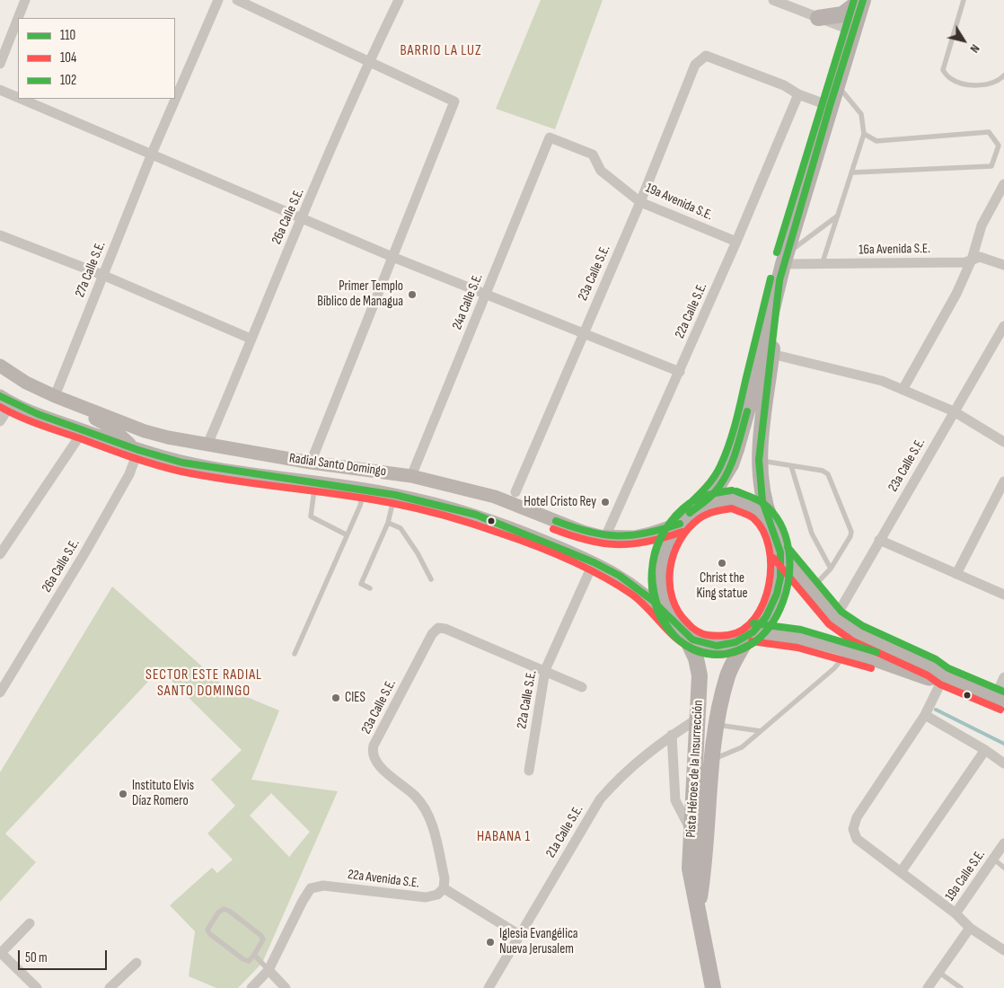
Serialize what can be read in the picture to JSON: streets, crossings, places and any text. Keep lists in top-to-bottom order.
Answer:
{
  "streets": {
    "main road": ["Radial Santo Domingo", "Pista Héroes de la Insurrección"],
    "street": [
      "19a Avenida S.E.",
      "26a Calle S.E.",
      "16a Avenida S.E.",
      "27a Calle S.E.",
      "23a Calle S.E.",
      "24a Calle S.E.",
      "22a Calle S.E.",
      "21a Calle S.E.",
      "19a Calle S.E.",
      "22a Avenida S.E."
    ]
  },
  "crossings": [
    ["19a Avenida S.E.", "23a Calle S.E."],
    ["19a Avenida S.E.", "24a Calle S.E."],
    ["19a Avenida S.E.", "22a Calle S.E."],
    ["26a Calle S.E.", "Radial Santo Domingo"],
    ["27a Calle S.E.", "Radial Santo Domingo"],
    ["23a Calle S.E.", "22a Calle S.E."],
    ["23a Calle S.E.", "22a Avenida S.E."],
    ["24a Calle S.E.", "Radial Santo Domingo"],
    ["22a Calle S.E.", "Radial Santo Domingo"],
    ["Radial Santo Domingo", "Pista Héroes de la Insurrección"],
    ["Pista Héroes de la Insurrección", "21a Calle S.E."]
  ],
  "districts": ["BARRIO LA LUZ", "SECTOR ESTE RADIAL SANTO DOMINGO", "HABANA 1"],
  "places": [
    "Primer Templo Bíblico de Managua",
    "Hotel Cristo Rey",
    "Christ the King statue",
    "CIES",
    "Instituto Elvis Díaz Romero",
    "Iglesia Evangélica Nueva Jerusalem"
  ],
  "lines": ["transit line 110", "transit line 102", "transit line 104"],
  "legend": ["110", "104", "102"],
  "scale_bar": "50 m",
  "north": "bottom right"
}
